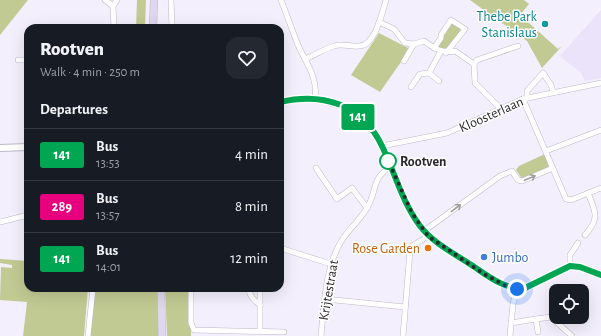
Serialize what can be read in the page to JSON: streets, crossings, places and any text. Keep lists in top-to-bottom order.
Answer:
{
  "streets": {
    "street": ["Kloosterlaan", "Krijtestraat"]
  },
  "places": [
    "Thebe Park Stanislaus",
    "Rootven",
    "Rose Garden",
    "Jumbo"
  ],
  "lines": ["bus line 141"],
  "page": {
    "on_map": "141",
    "heading": [
      ["Rootven", "Walk · 4 min · 250 m"],
      "Departures"
    ],
    "list": [
      {
        "mark": "141",
        "name": "Bus",
        "note": "13:53",
        "value": "4 min"
      },
      {
        "mark": "289",
        "name": "Bus",
        "note": "13:57",
        "value": "8 min"
      },
      {
        "mark": "141",
        "name": "Bus",
        "note": "14:01",
        "value": "12 min"
      }
    ]
  }
}
